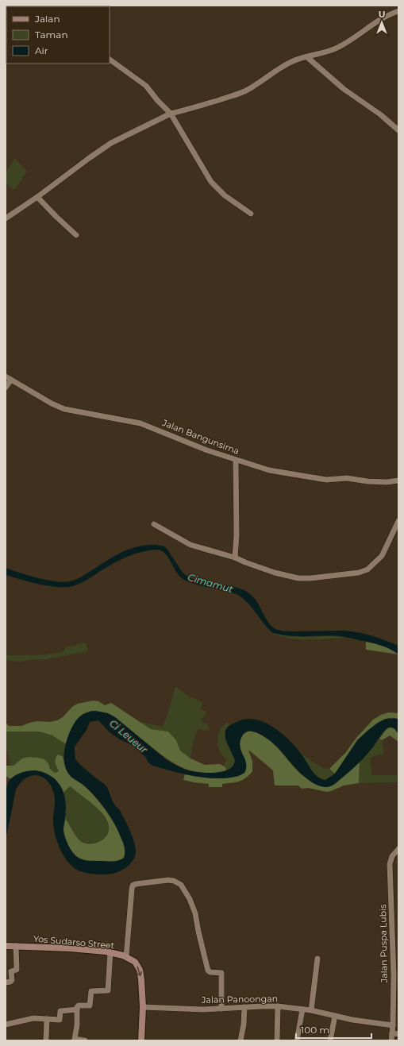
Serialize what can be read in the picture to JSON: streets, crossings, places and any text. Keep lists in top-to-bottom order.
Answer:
{
  "streets": {
    "main road": ["Yos Sudarso Street"],
    "street": ["Jalan Bangunsirna", "Jalan Puspa Lubis", "Jalan Panoongan"]
  },
  "crossings": [
    ["Yos Sudarso Street", "Jalan Panoongan"],
    ["Jalan Puspa Lubis", "Jalan Panoongan"]
  ],
  "water": ["Cimamut", "Ci Leueur"],
  "legend": ["Jalan", "Taman", "Air"],
  "scale_bar": "100 m",
  "north": "top"
}
